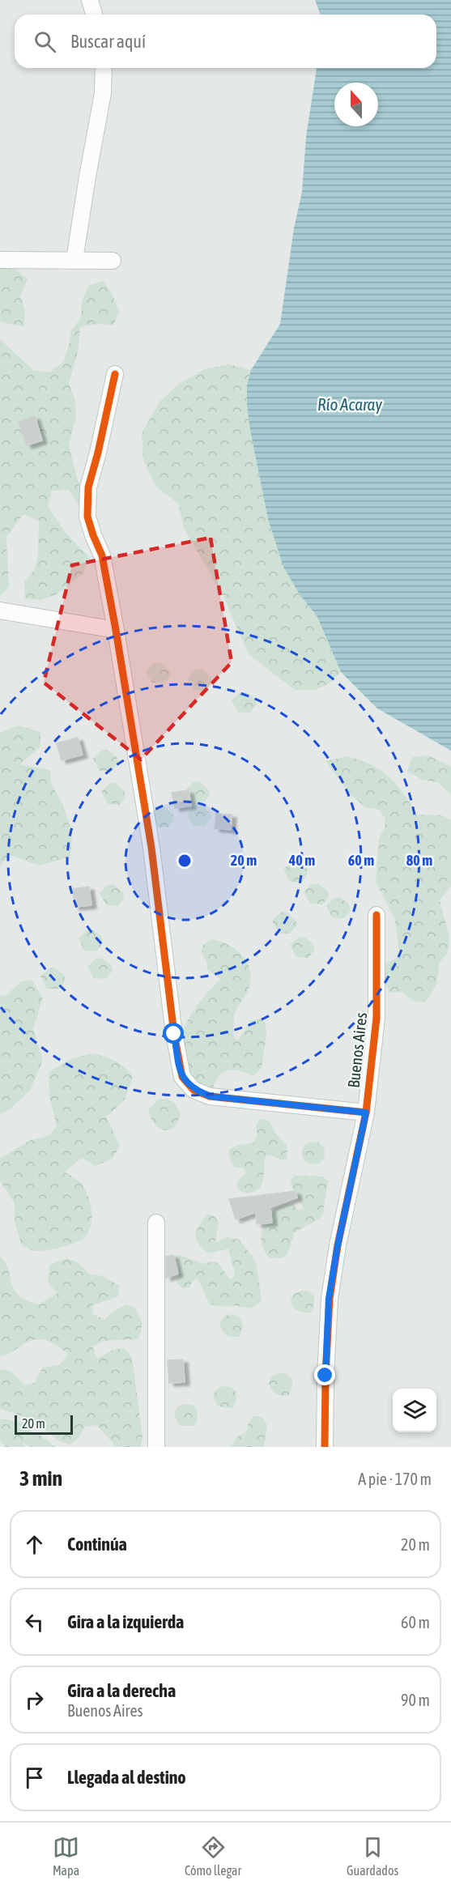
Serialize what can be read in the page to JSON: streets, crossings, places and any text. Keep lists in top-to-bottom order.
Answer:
{
  "streets": {
    "street": ["Buenos Aires"]
  },
  "water": ["Río Acaray"],
  "scale_bar": "20 m",
  "north": "top",
  "page": {
    "search": "Buscar aquí",
    "scale": "20 m",
    "heading": ["3 min", "A pie · 170 m"],
    "list": [
      ["Continúa", "20 m"],
      ["Gira a la izquierda", "60 m"],
      ["Gira a la derecha", "Buenos Aires", "90 m"],
      "Llegada al destino"
    ],
    "nav": ["Mapa", "Cómo llegar", "Guardados"]
  },
  "rings": [
    "20 m",
    "40 m",
    "60 m",
    "80 m"
  ]
}
